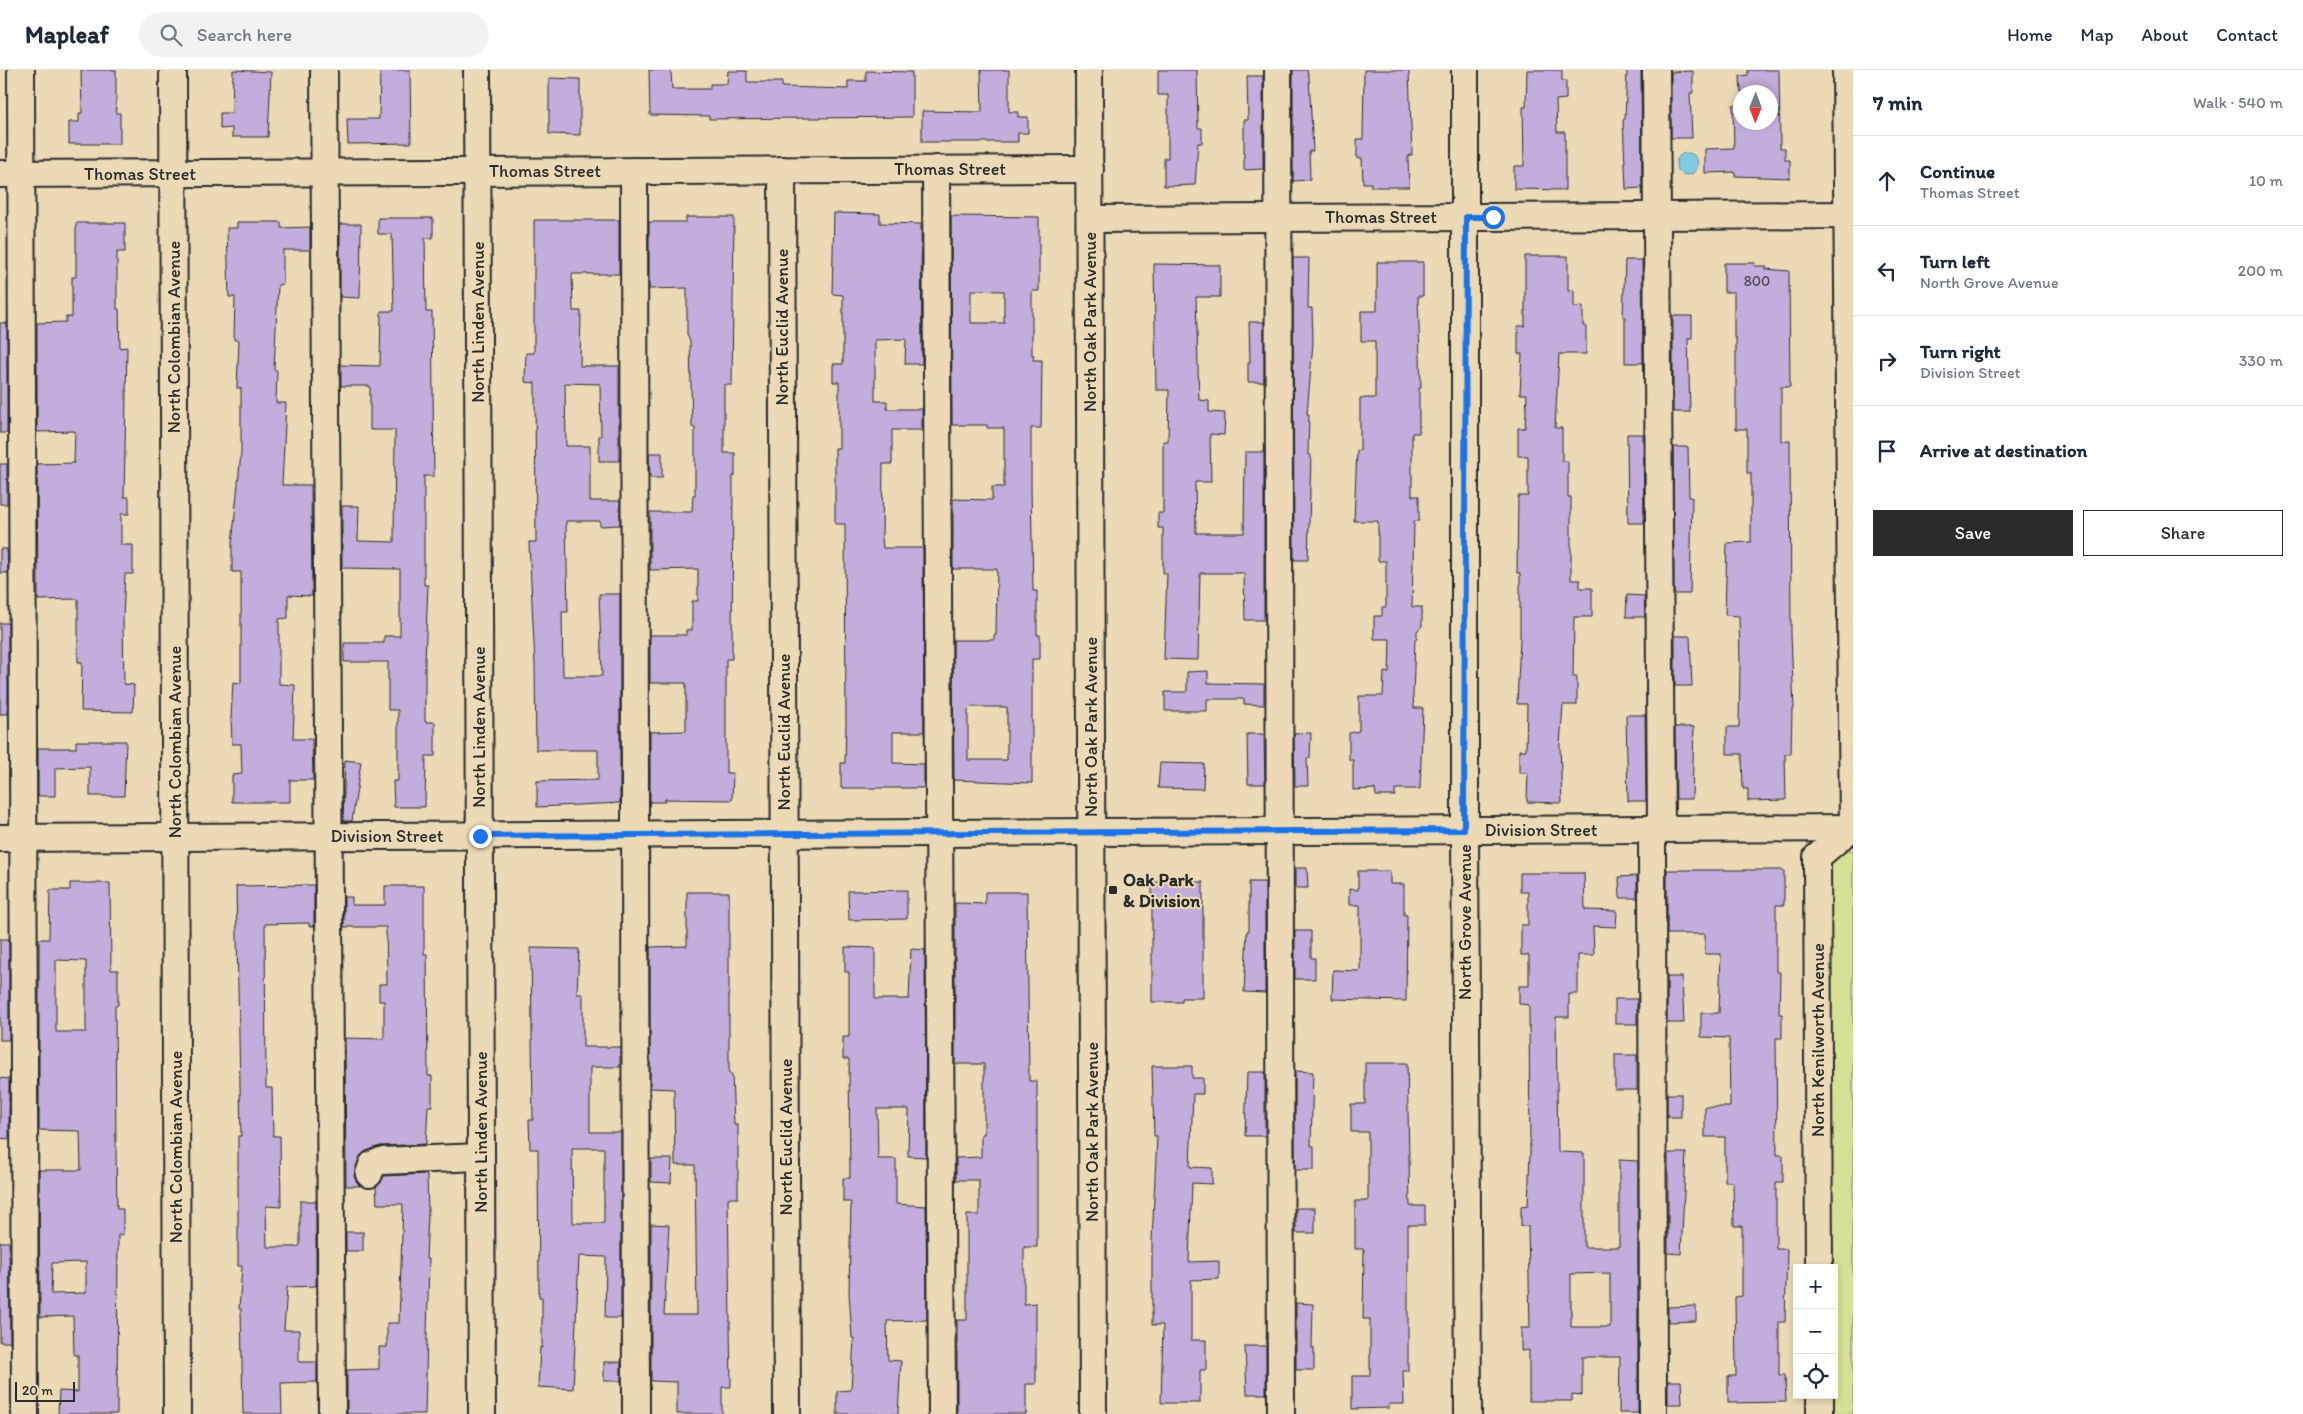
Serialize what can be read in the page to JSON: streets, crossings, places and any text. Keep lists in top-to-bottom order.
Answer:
{
  "streets": {
    "street": [
      "Thomas Street",
      "North Linden Avenue",
      "North Oak Park Avenue",
      "North Euclid Avenue",
      "North Colombian Avenue",
      "Division Street",
      "North Grove Avenue",
      "North Kenilworth Avenue"
    ]
  },
  "crossings": [
    ["Thomas Street", "North Linden Avenue"],
    ["Thomas Street", "North Oak Park Avenue"],
    ["Thomas Street", "North Euclid Avenue"],
    ["Thomas Street", "North Colombian Avenue"],
    ["Thomas Street", "North Grove Avenue"],
    ["North Linden Avenue", "Division Street"],
    ["North Oak Park Avenue", "Division Street"],
    ["North Euclid Avenue", "Division Street"],
    ["North Colombian Avenue", "Division Street"],
    ["Division Street", "North Grove Avenue"],
    ["Division Street", "North Kenilworth Avenue"]
  ],
  "places": {
    "transit": ["Oak Park & Division"]
  },
  "house_numbers": ["800"],
  "scale_bar": "20 m",
  "north": "bottom",
  "page": {
    "header": "Mapleaf",
    "search": "Search here",
    "nav": [
      "Home",
      "Map",
      "About",
      "Contact"
    ],
    "heading": ["7 min", "Walk · 540 m"],
    "list": [
      ["Continue", "Thomas Street", "10 m"],
      ["Turn left", "North Grove Avenue", "200 m"],
      ["Turn right", "Division Street", "330 m"],
      "Arrive at destination"
    ],
    "buttons": ["Save", "Share"],
    "map_buttons": ["+", "−"],
    "scale": "20 m"
  }
}
